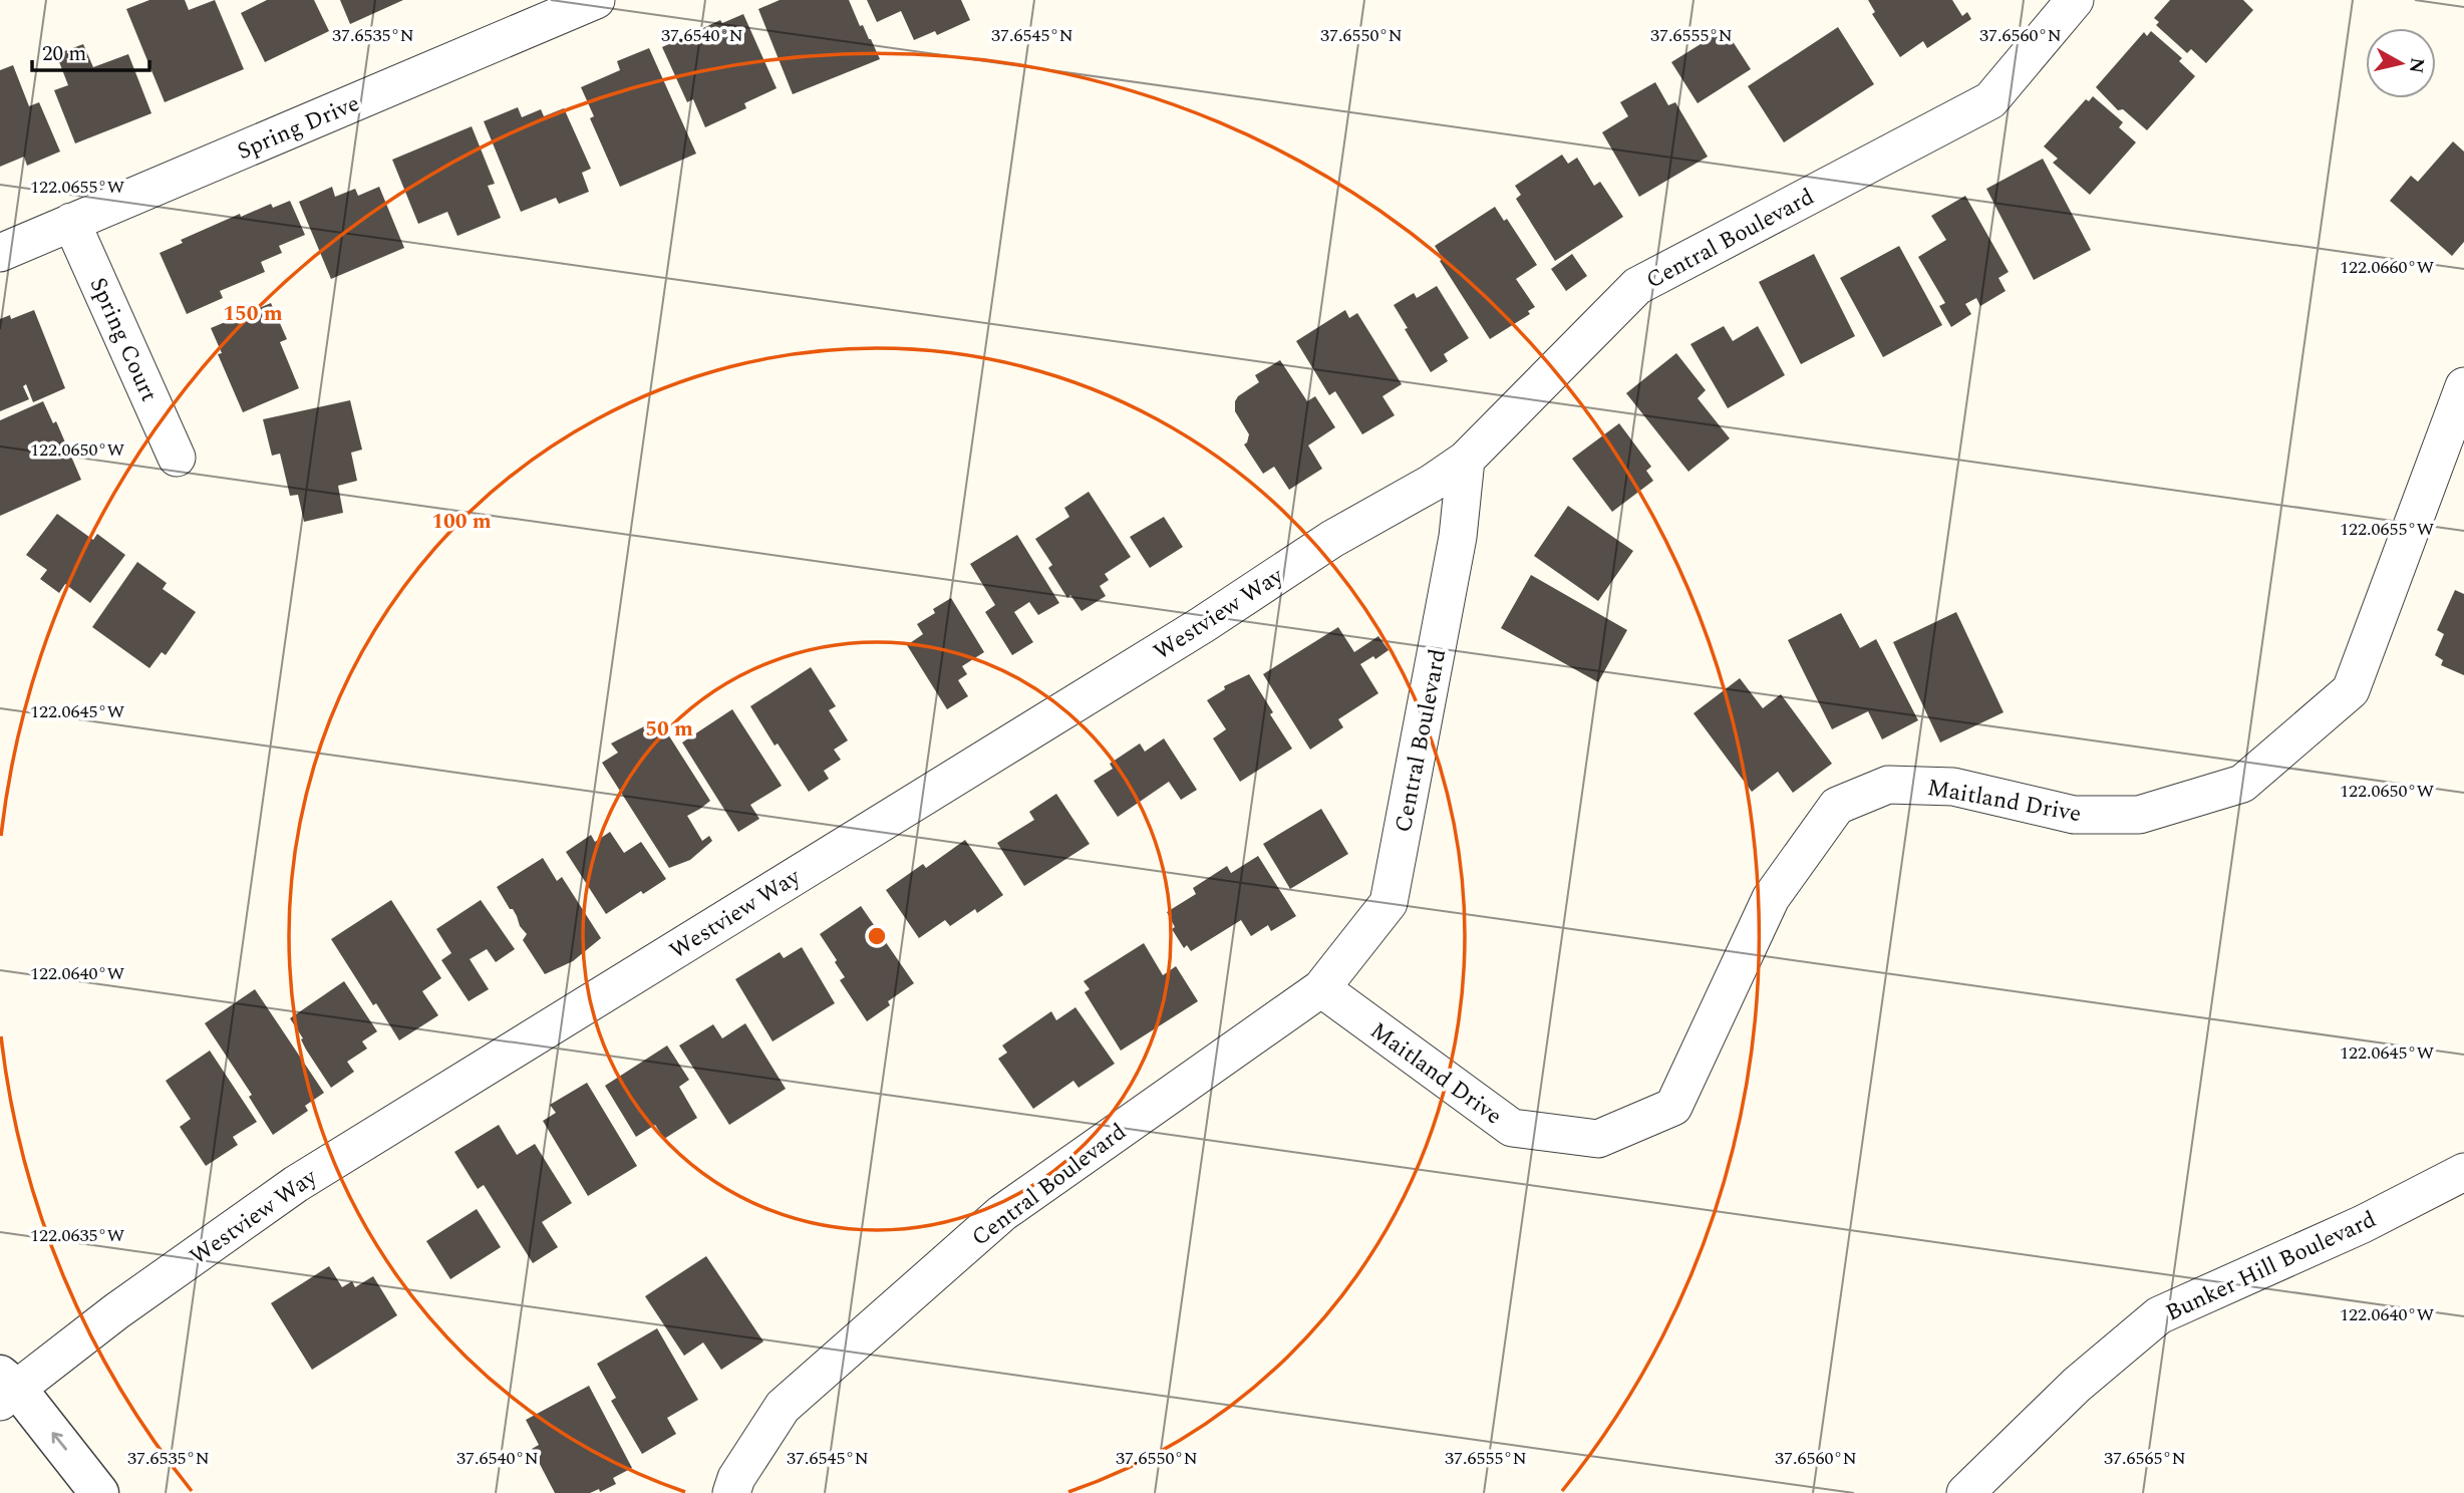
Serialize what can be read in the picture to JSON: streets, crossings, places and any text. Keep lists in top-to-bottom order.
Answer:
{
  "streets": {
    "street": [
      "Spring Drive",
      "Central Boulevard",
      "Spring Court",
      "Westview Way",
      "Maitland Drive",
      "Bunker Hill Boulevard"
    ]
  },
  "crossings": [
    ["Spring Drive", "Spring Court"],
    ["Central Boulevard", "Westview Way"],
    ["Central Boulevard", "Maitland Drive"]
  ],
  "scale_bar": "20 m",
  "north": "right",
  "coordinates": [
    "37.6535°N",
    "37.6540°N",
    "37.6545°N",
    "37.6550°N",
    "37.6555°N",
    "37.6560°N",
    "122.0655°W",
    "122.0660°W",
    "122.0650°W",
    "122.0645°W",
    "122.0640°W",
    "122.0635°W",
    "37.6565°N"
  ],
  "rings": ["150 m", "100 m", "50 m"]
}
